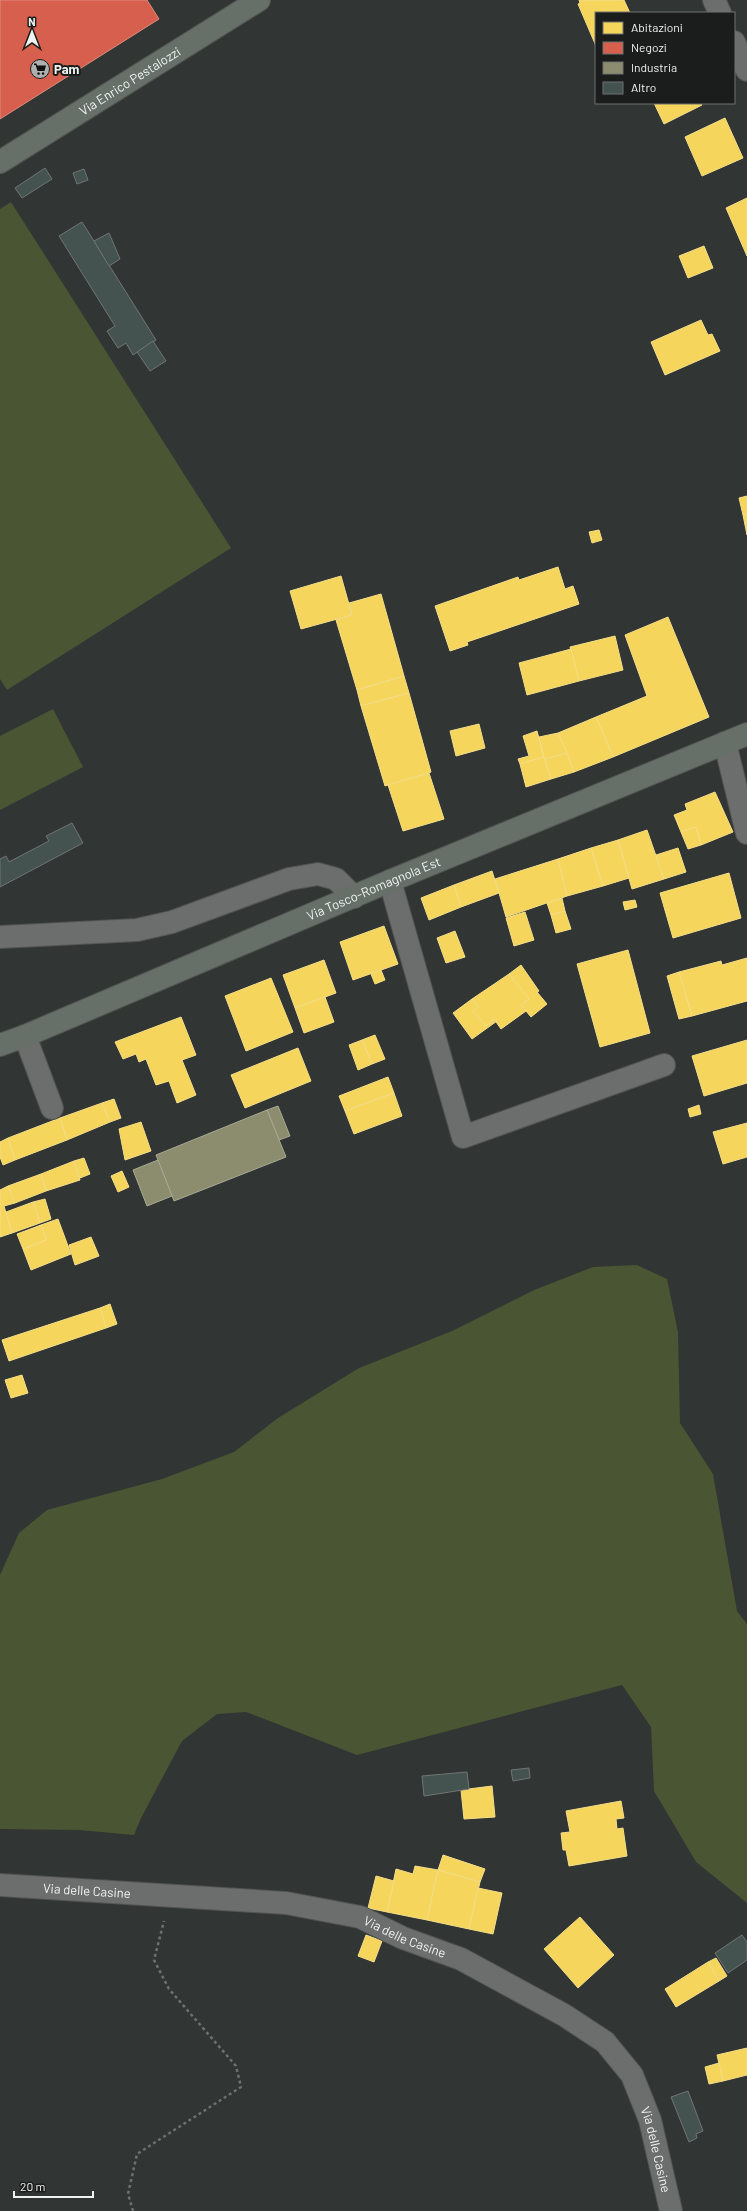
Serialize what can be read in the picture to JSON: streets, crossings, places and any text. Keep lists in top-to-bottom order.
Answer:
{
  "streets": {
    "main road": ["Via Enrico Pestalozzi", "Via Tosco-Romagnola Est"],
    "street": ["Via delle Casine"]
  },
  "places": {
    "supermarket": ["Pam"]
  },
  "legend": [
    "Abitazioni",
    "Negozi",
    "Industria",
    "Altro"
  ],
  "scale_bar": "20 m",
  "north": "top"
}
